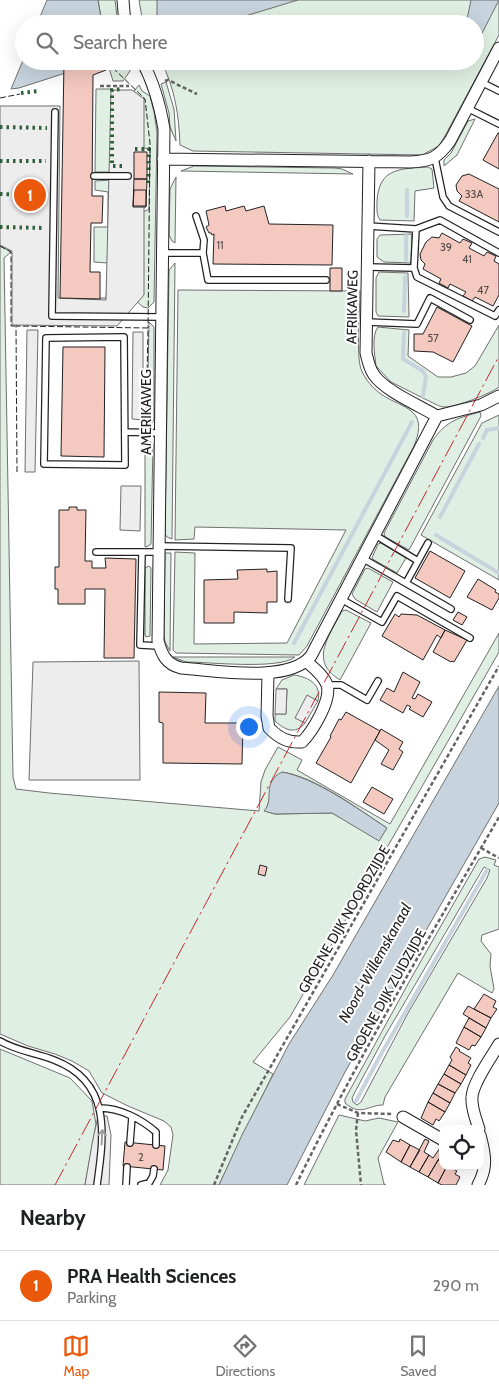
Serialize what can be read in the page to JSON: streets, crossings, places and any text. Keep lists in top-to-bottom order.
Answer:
{
  "streets": {
    "street": ["AFRIKAWEG", "AMERIKAWEG"],
    "path": ["GROENE DIJK NOORDZIJDE", "GROENE DIJK ZUIDZIJDE"]
  },
  "water": ["Noord-Willemskanaal"],
  "house_numbers": [
    "33A",
    "11",
    "39",
    "41",
    "47",
    "57",
    "2"
  ],
  "page": {
    "search": "Search here",
    "pins": "1",
    "heading": "Nearby",
    "list": [
      {
        "mark": "1",
        "name": "PRA Health Sciences",
        "note": "Parking",
        "value": "290 m"
      }
    ],
    "nav": ["Map", "Directions", "Saved"]
  }
}
